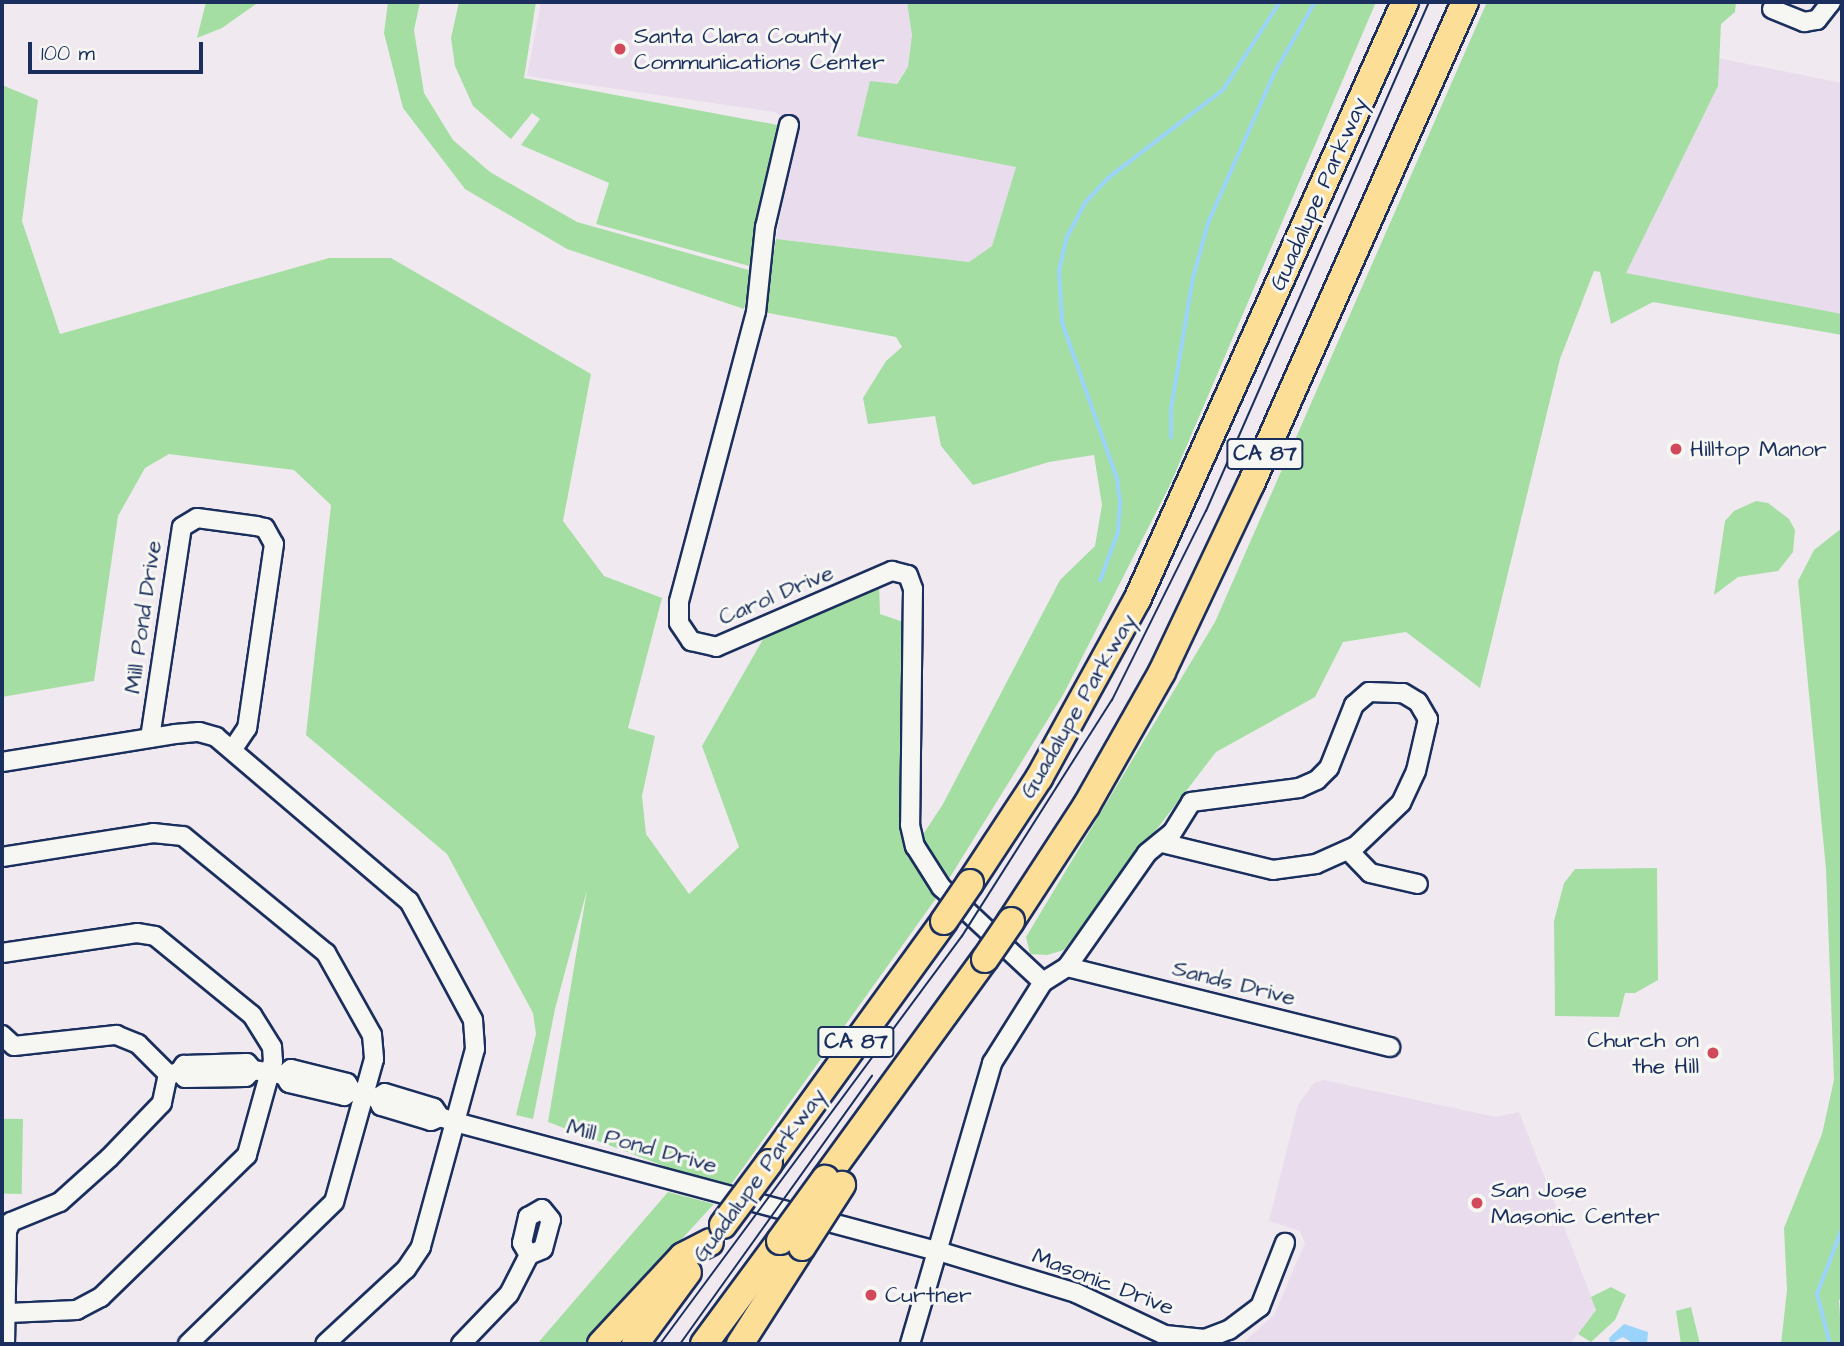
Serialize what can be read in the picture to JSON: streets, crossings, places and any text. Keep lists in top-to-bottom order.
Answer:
{
  "streets": {
    "highway": ["Guadalupe Parkway", "CA 87"],
    "street": [
      "Carol Drive",
      "Mill Pond Drive",
      "Sands Drive",
      "Masonic Drive"
    ]
  },
  "crossings": [
    ["Mill Pond Drive", "Masonic Drive"]
  ],
  "places": [
    "Santa Clara County Communications Center",
    "Hilltop Manor",
    "Church on the Hill",
    "San Jose Masonic Center",
    "Curtner"
  ],
  "scale_bar": "100 m"
}
